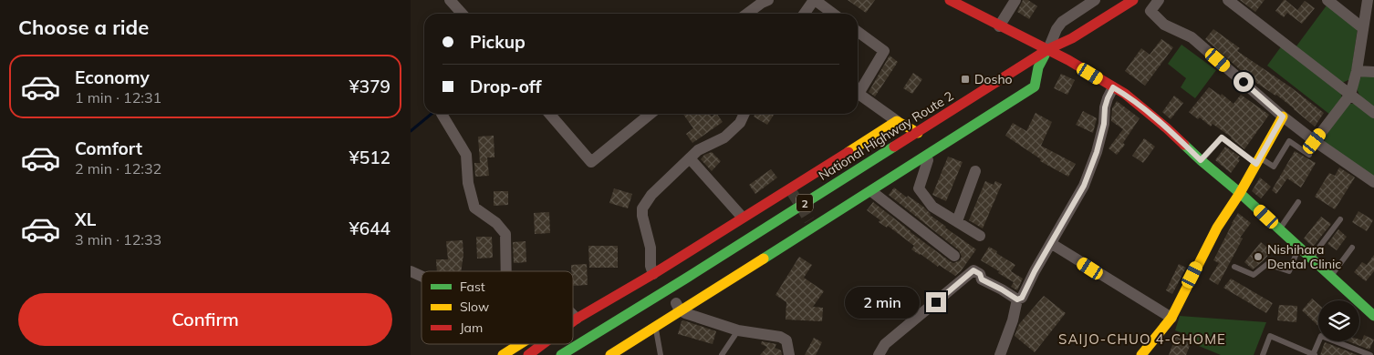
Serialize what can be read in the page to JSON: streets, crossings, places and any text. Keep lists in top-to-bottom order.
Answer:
{
  "streets": {
    "main road": ["National Highway Route 2", "2"]
  },
  "districts": ["SAIJO-CHUO 4-CHOME"],
  "places": {
    "transit": ["Dosho"],
    "other": ["Nishihara Dental Clinic"]
  },
  "legend": ["Fast", "Slow", "Jam"],
  "page": {
    "heading": "Choose a ride",
    "banner": ["Pickup", "Drop-off"],
    "list": [
      {
        "name": "Economy",
        "note": "1 min · 12:31",
        "value": "¥379"
      },
      {
        "name": "Comfort",
        "note": "2 min · 12:32",
        "value": "¥512"
      },
      {
        "name": "XL",
        "note": "3 min · 12:33",
        "value": "¥644"
      }
    ],
    "buttons": "Confirm",
    "bubble": "2 min"
  }
}
